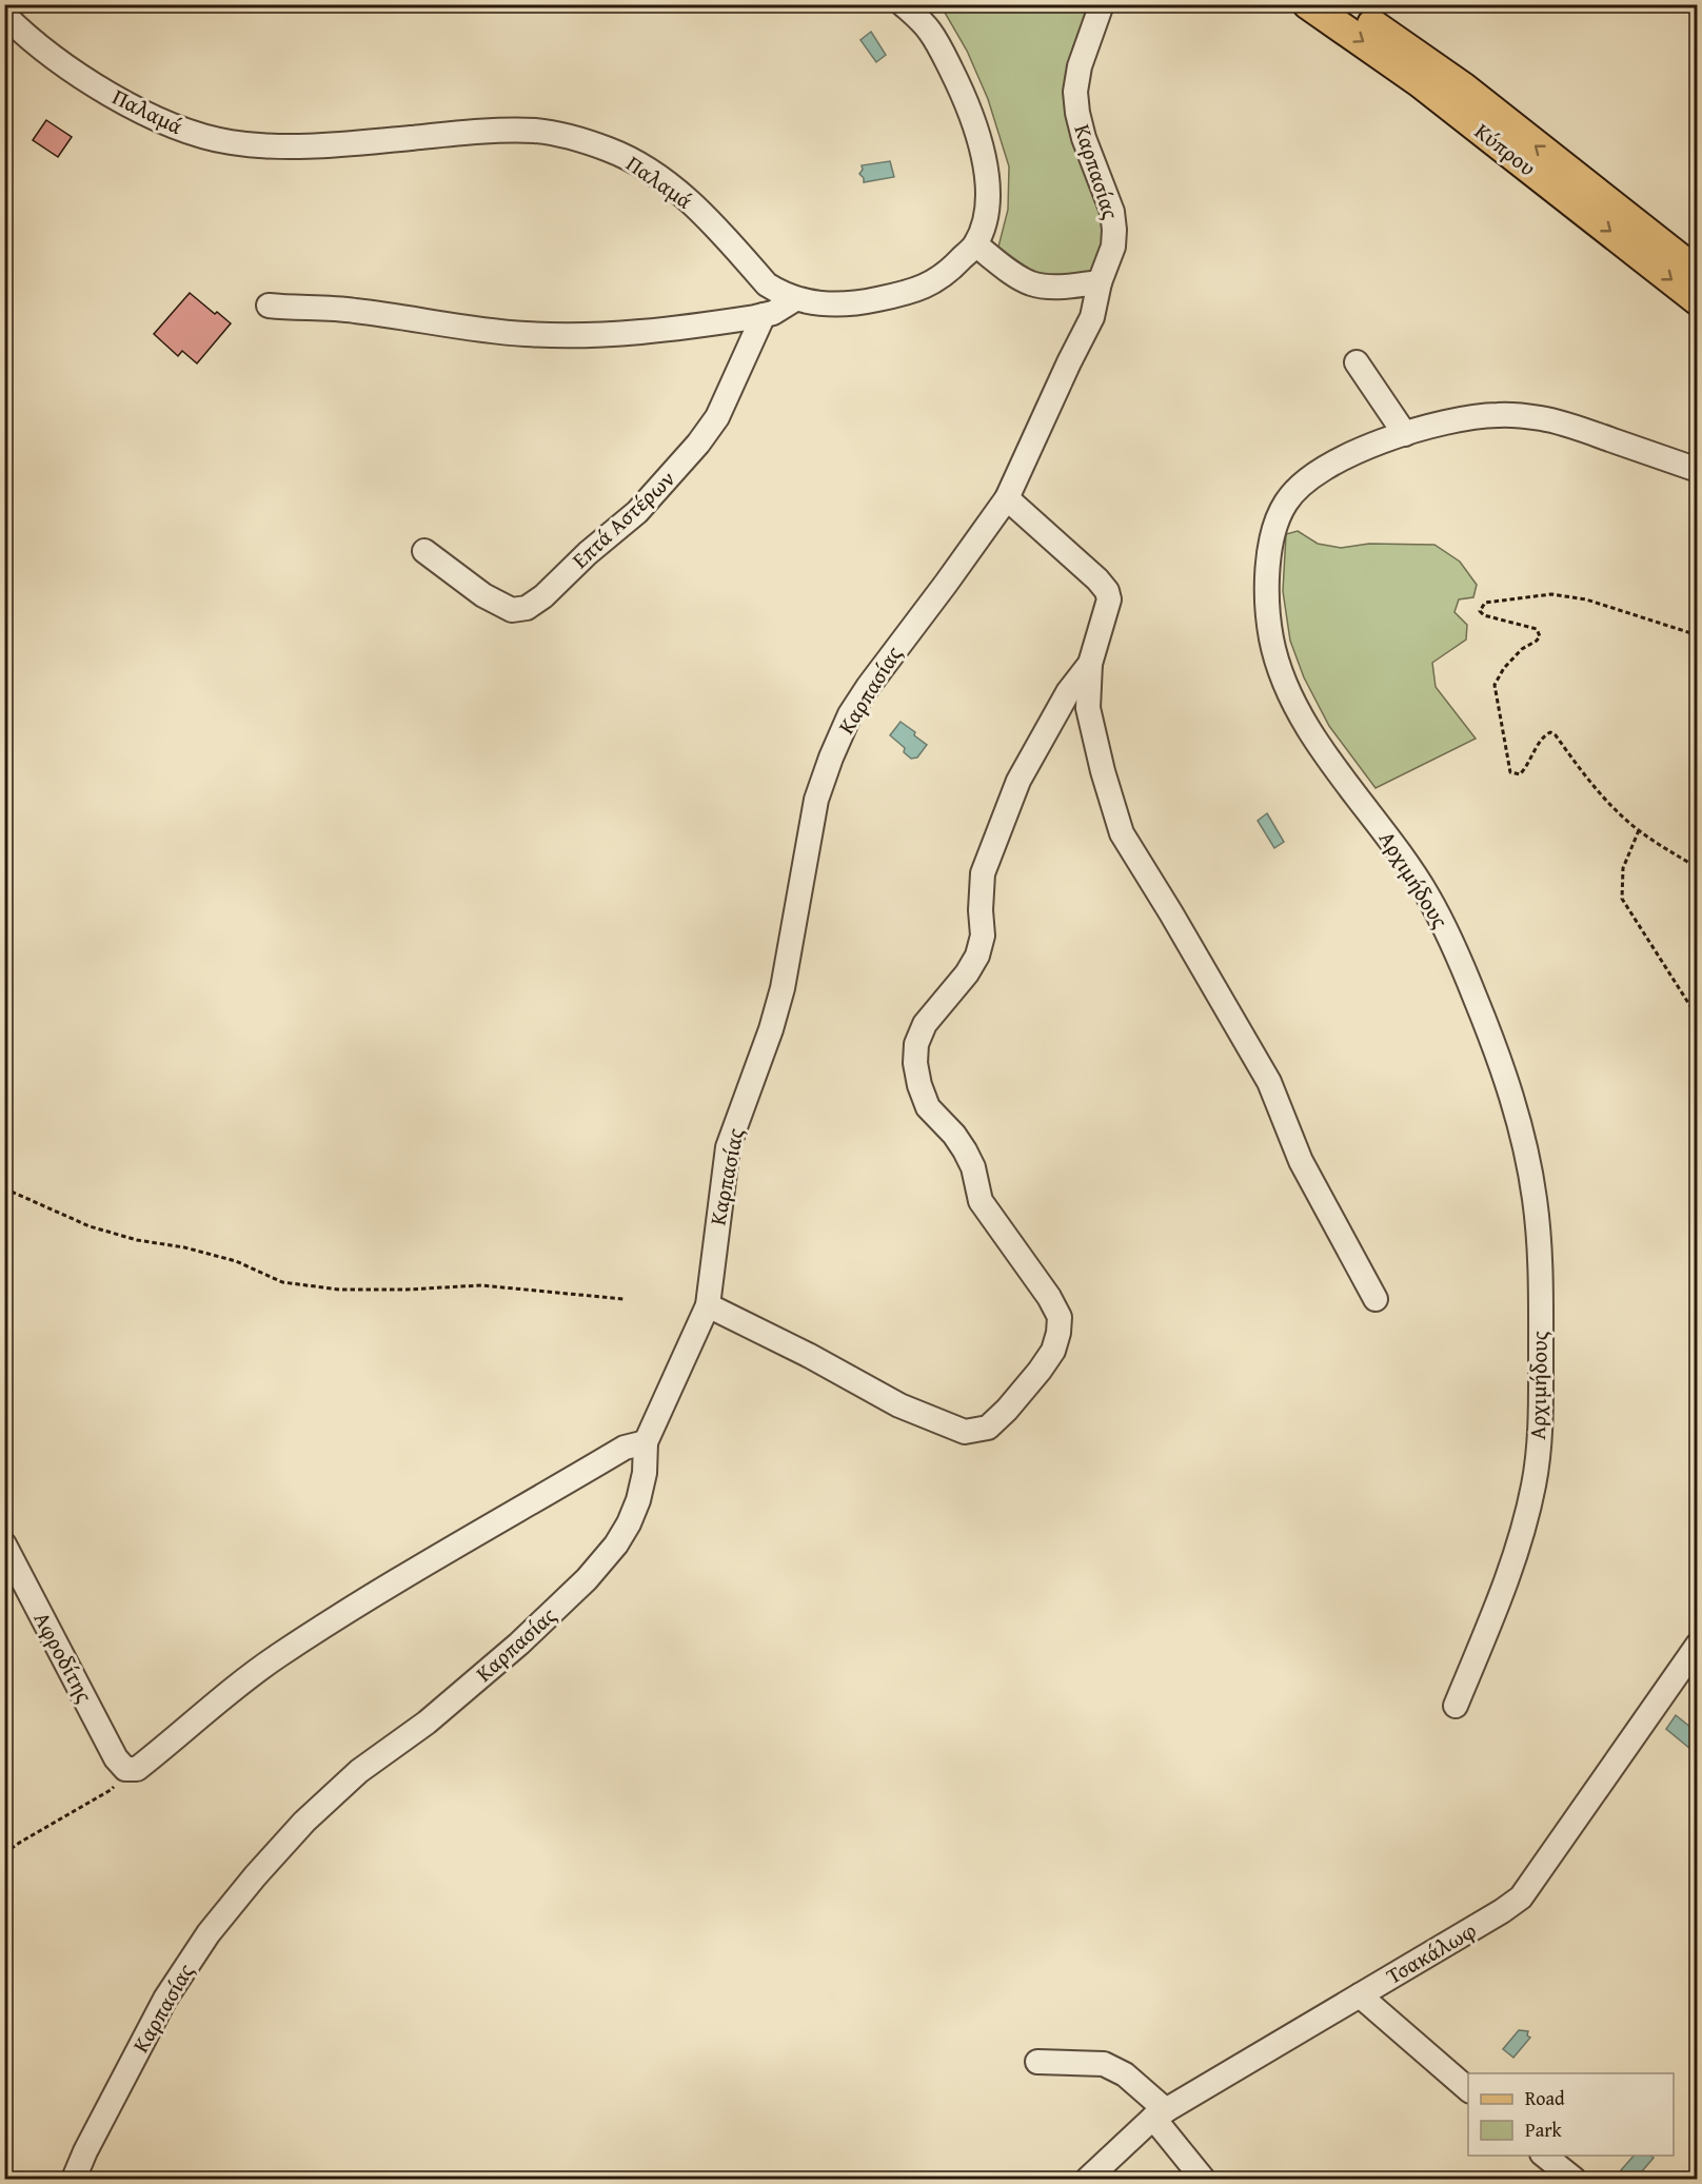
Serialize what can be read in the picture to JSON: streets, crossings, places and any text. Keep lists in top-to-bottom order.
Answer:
{
  "streets": {
    "main road": ["Κύπρου"],
    "street": [
      "Παλαμά",
      "Καρπασίας",
      "Επτά Αστέρων",
      "Αρχιμήδους",
      "Αφροδίτης",
      "Τσακάλωφ"
    ]
  },
  "legend": ["Road", "Park"]
}
